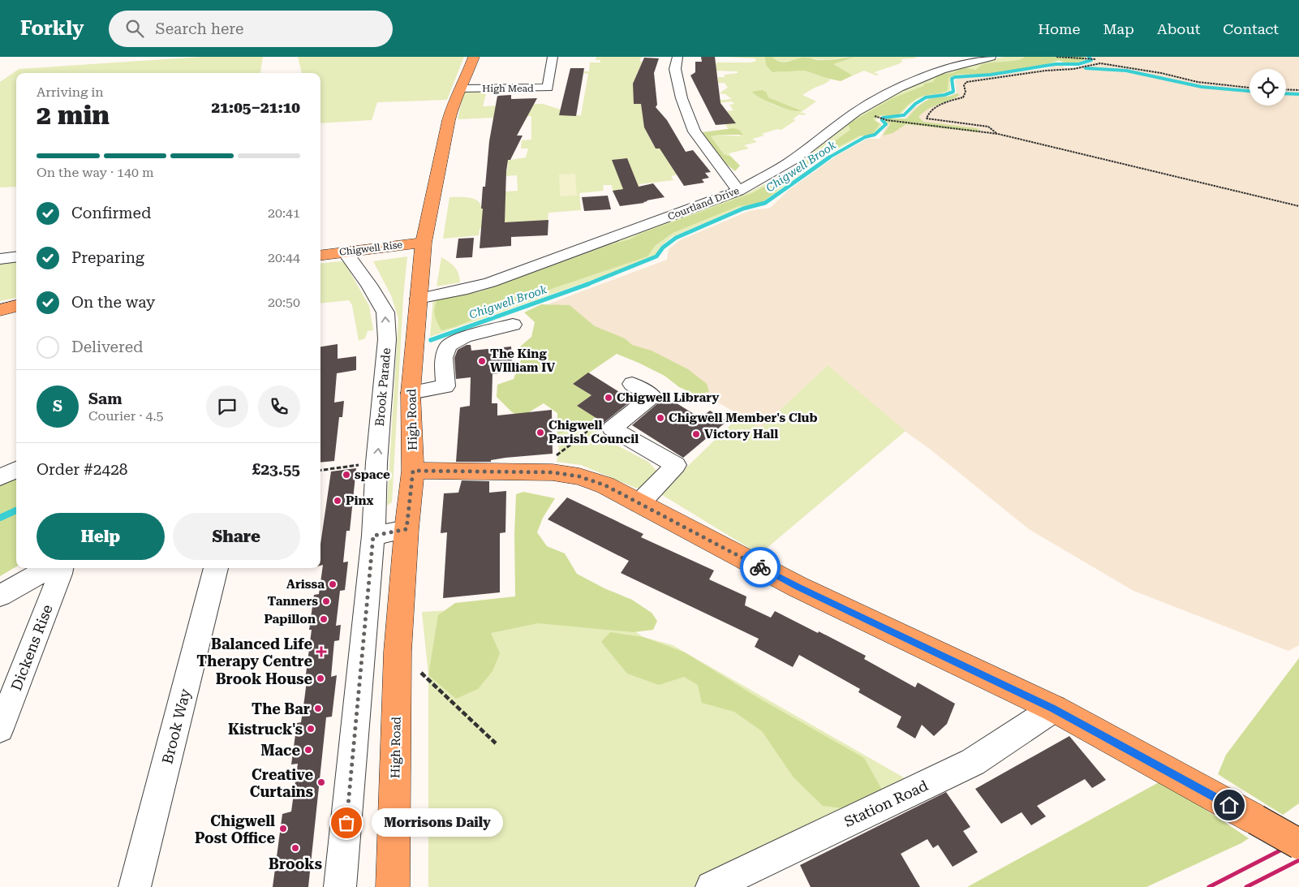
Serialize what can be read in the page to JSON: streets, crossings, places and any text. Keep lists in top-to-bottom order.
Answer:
{
  "streets": {
    "main road": ["Chigwell Rise", "High Road"],
    "street": [
      "High Mead",
      "Courtland Drive",
      "Brook Parade",
      "Dickens Rise",
      "Brook Way",
      "Station Road"
    ]
  },
  "crossings": [
    ["High Mead", "High Road"],
    ["Courtland Drive", "High Road"],
    ["Chigwell Rise", "Brook Parade"],
    ["Chigwell Rise", "High Road"]
  ],
  "water": ["Chigwell Brook"],
  "places": {
    "other": [
      "The King WIlliam IV",
      "Chigwell Library",
      "Chigwell Member's Club",
      "Chigwell Parish Council",
      "Victory Hall",
      "space",
      "Pinx",
      "Arissa",
      "Tanners",
      "Papillon",
      "Brook House",
      "The Bar",
      "Kistruck's",
      "Mace",
      "Creative Curtains",
      "Morrisons Daily",
      "Chigwell Post Office",
      "Brooks"
    ],
    "health": ["Balanced Life Therapy Centre"]
  },
  "page": {
    "header": "Forkly",
    "search": "Search here",
    "nav": [
      "Home",
      "Map",
      "About",
      "Contact"
    ],
    "heading": ["2 min", "Arriving in", "21:05–21:10"],
    "panel": [
      "Sam",
      "Courier · 4.5",
      "Order #2428",
      "£23.55"
    ],
    "bar": "On the way · 140 m",
    "list": [
      ["Confirmed", "20:41"],
      ["Preparing", "20:44"],
      ["On the way", "20:50"],
      "Delivered"
    ],
    "round": "S",
    "buttons": ["Help", "Share"],
    "bubble": "Morrisons Daily"
  }
}
